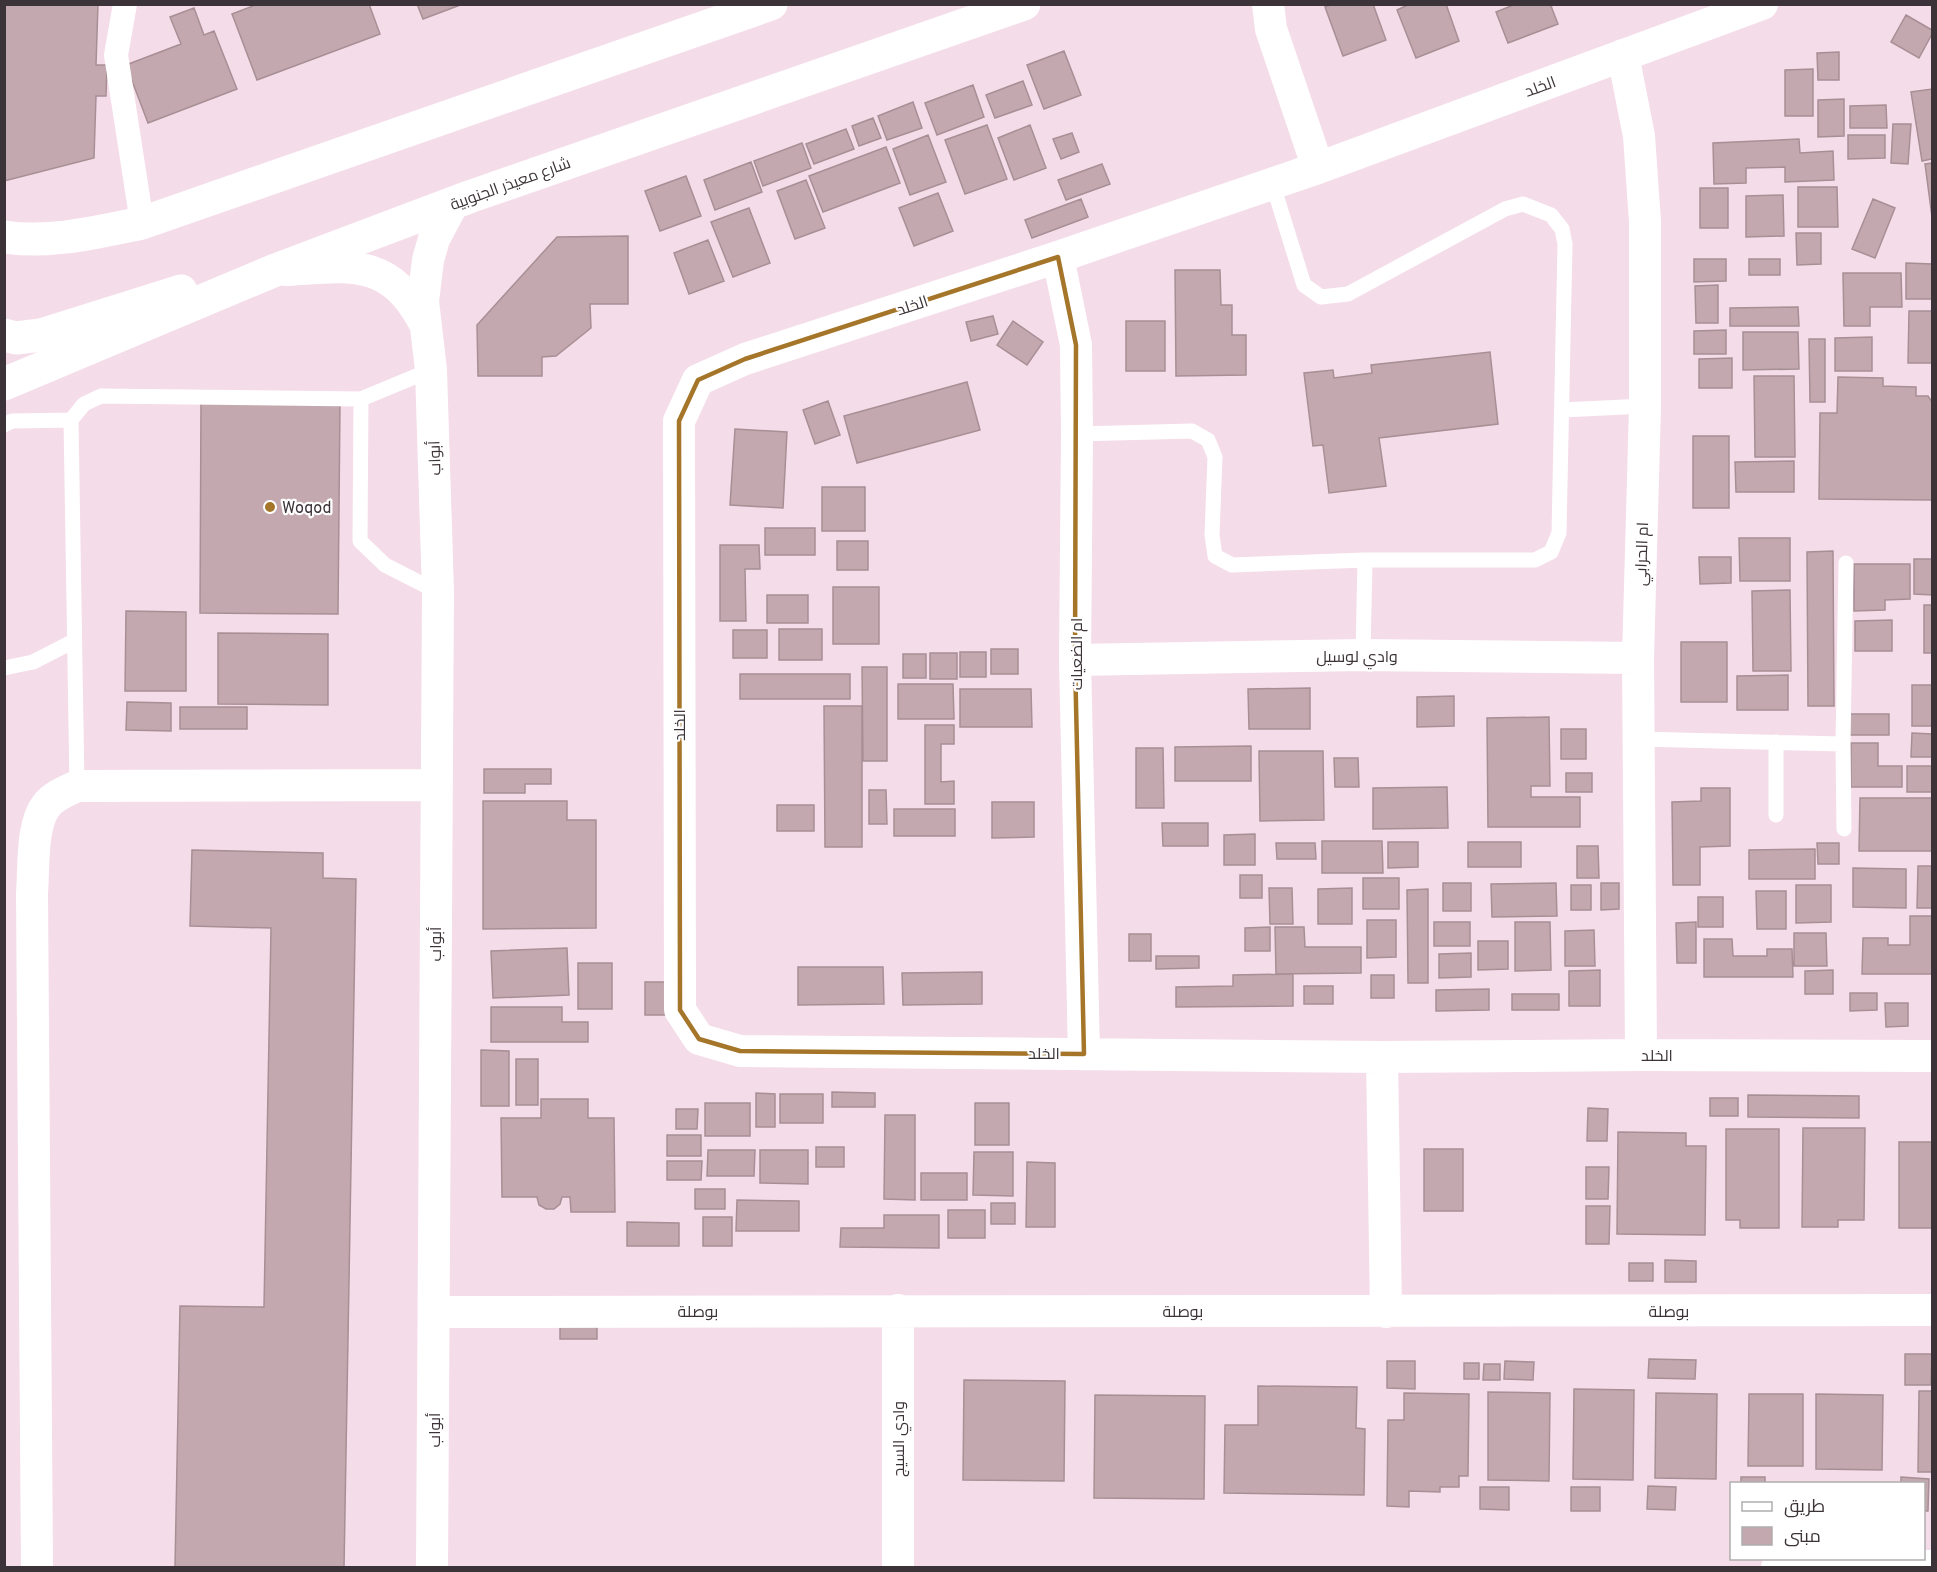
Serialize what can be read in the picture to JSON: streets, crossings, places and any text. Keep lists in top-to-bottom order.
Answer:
{
  "streets": {
    "street": [
      "الخلد",
      "شارع معيذر الجنوبية",
      "أبواب",
      "ام الحرابي",
      "ام الضعيات",
      "وادي لوسيل",
      "بوصلة",
      "وادي السيج"
    ]
  },
  "crossings": [
    ["الخلد", "ام الحرابي"],
    ["الخلد", "ام الضعيات"],
    ["شارع معيذر الجنوبية", "أبواب"],
    ["أبواب", "بوصلة"],
    ["ام الحرابي", "وادي لوسيل"],
    ["ام الضعيات", "وادي لوسيل"],
    ["بوصلة", "وادي السيج"]
  ],
  "places": ["Woqod"],
  "legend": ["طريق", "مبنى"]
}
